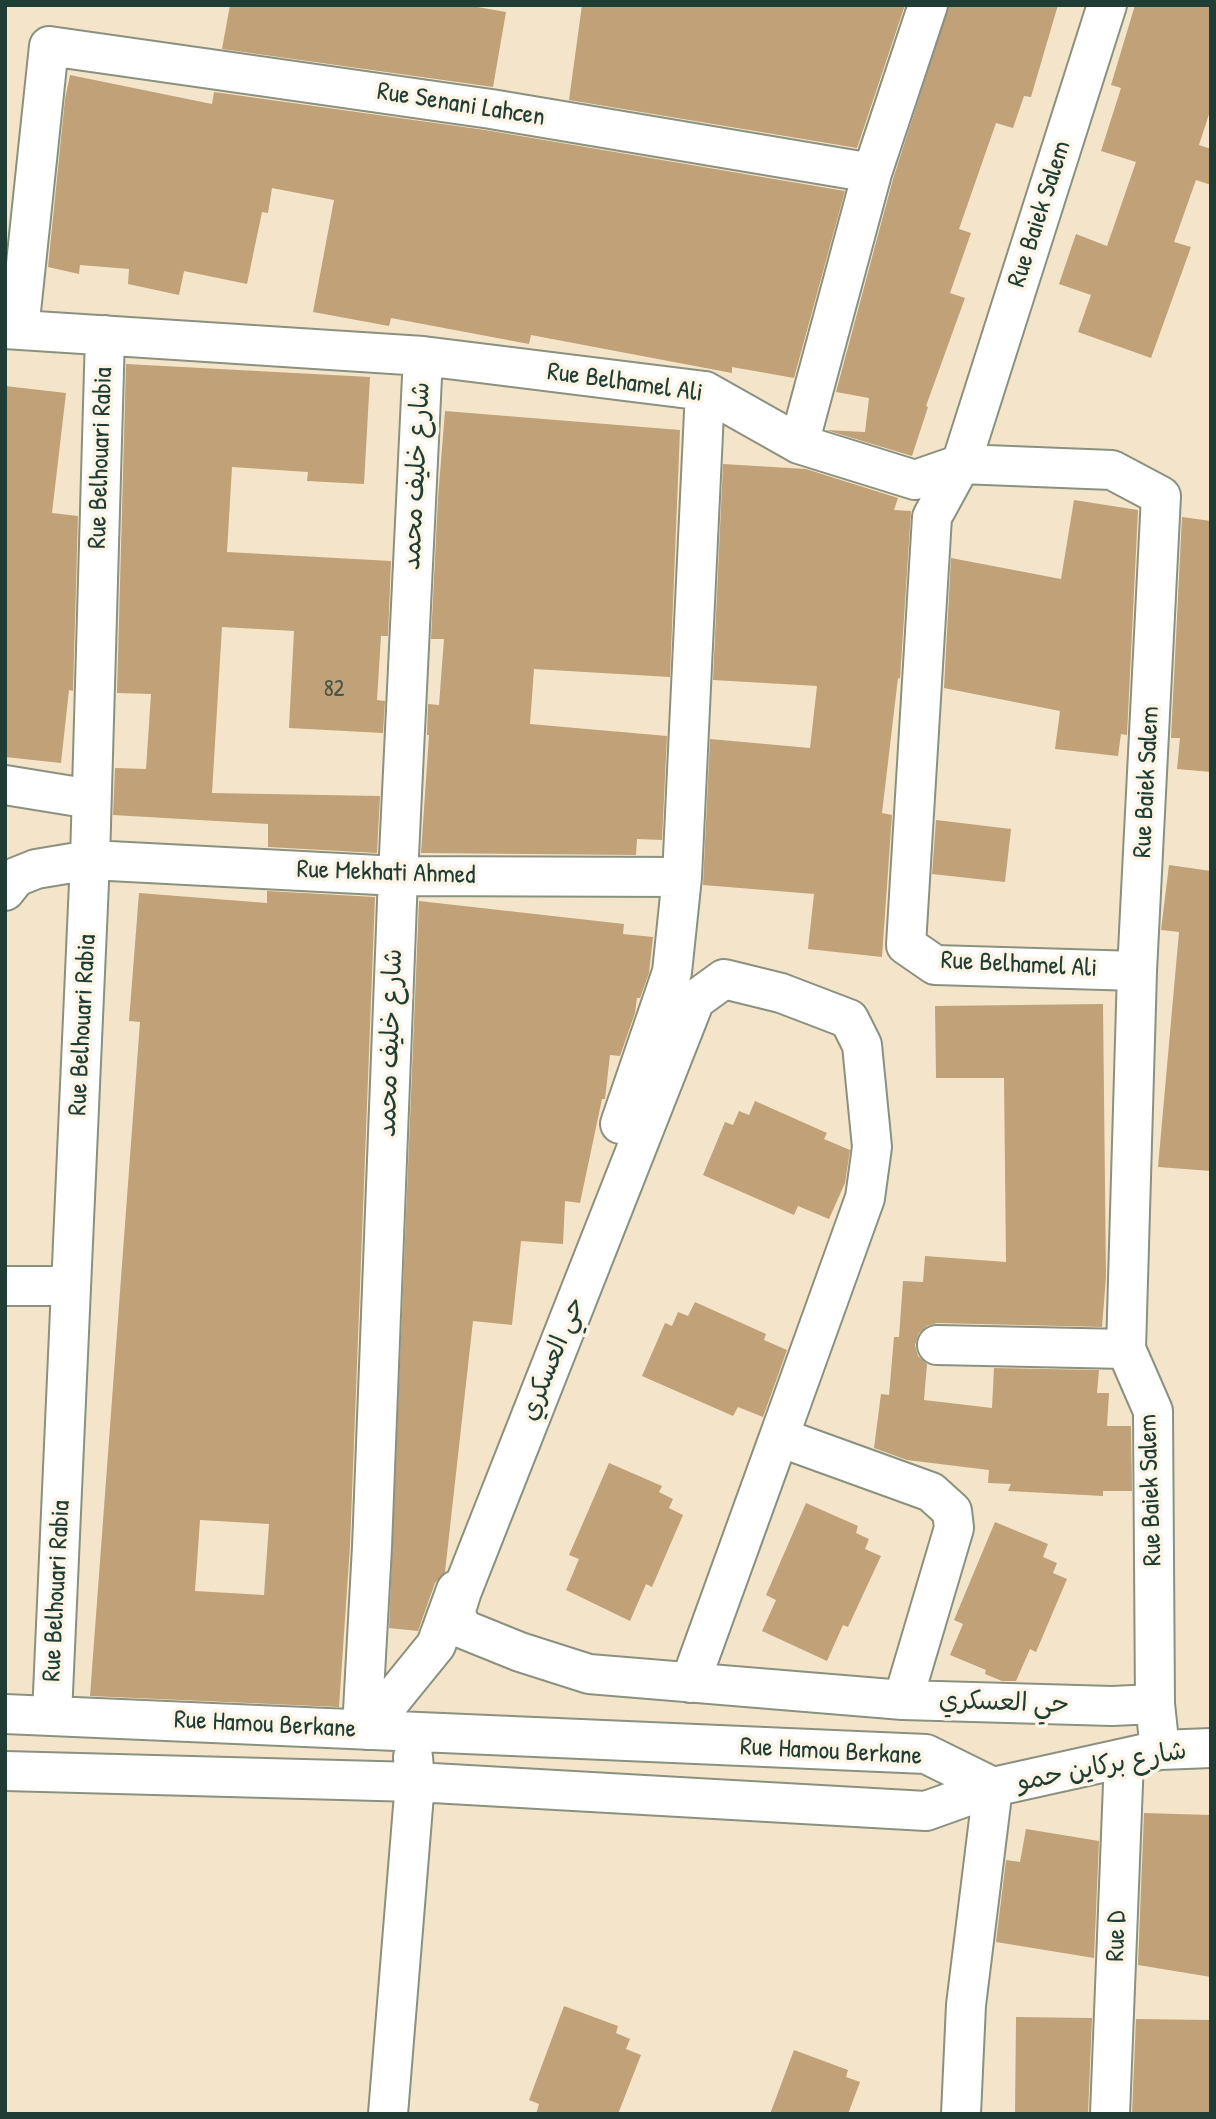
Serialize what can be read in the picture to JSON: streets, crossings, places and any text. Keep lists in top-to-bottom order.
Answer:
{
  "streets": {
    "street": [
      "Rue Senani Lahcen",
      "Rue Baiek Salem",
      "Rue Belhamel Ali",
      "Rue Belhouari Rabia",
      "شارع خليف محمد",
      "Rue Mekhati Ahmed",
      "حي العسكري",
      "Rue Hamou Berkane",
      "شارع بركاين حمو",
      "Rue D"
    ]
  },
  "crossings": [
    ["Rue Senani Lahcen", "Rue Belhamel Ali"],
    ["Rue Baiek Salem", "Rue Belhamel Ali"],
    ["Rue Baiek Salem", "حي العسكري"],
    ["Rue Baiek Salem", "شارع بركاين حمو"],
    ["Rue Belhamel Ali", "Rue Belhouari Rabia"],
    ["Rue Belhamel Ali", "شارع خليف محمد"],
    ["Rue Belhouari Rabia", "Rue Mekhati Ahmed"],
    ["Rue Belhouari Rabia", "Rue Hamou Berkane"],
    ["شارع خليف محمد", "Rue Mekhati Ahmed"],
    ["شارع خليف محمد", "Rue Hamou Berkane"],
    ["Rue Hamou Berkane", "شارع بركاين حمو"],
    ["شارع بركاين حمو", "Rue D"]
  ],
  "house_numbers": ["82"]
}
